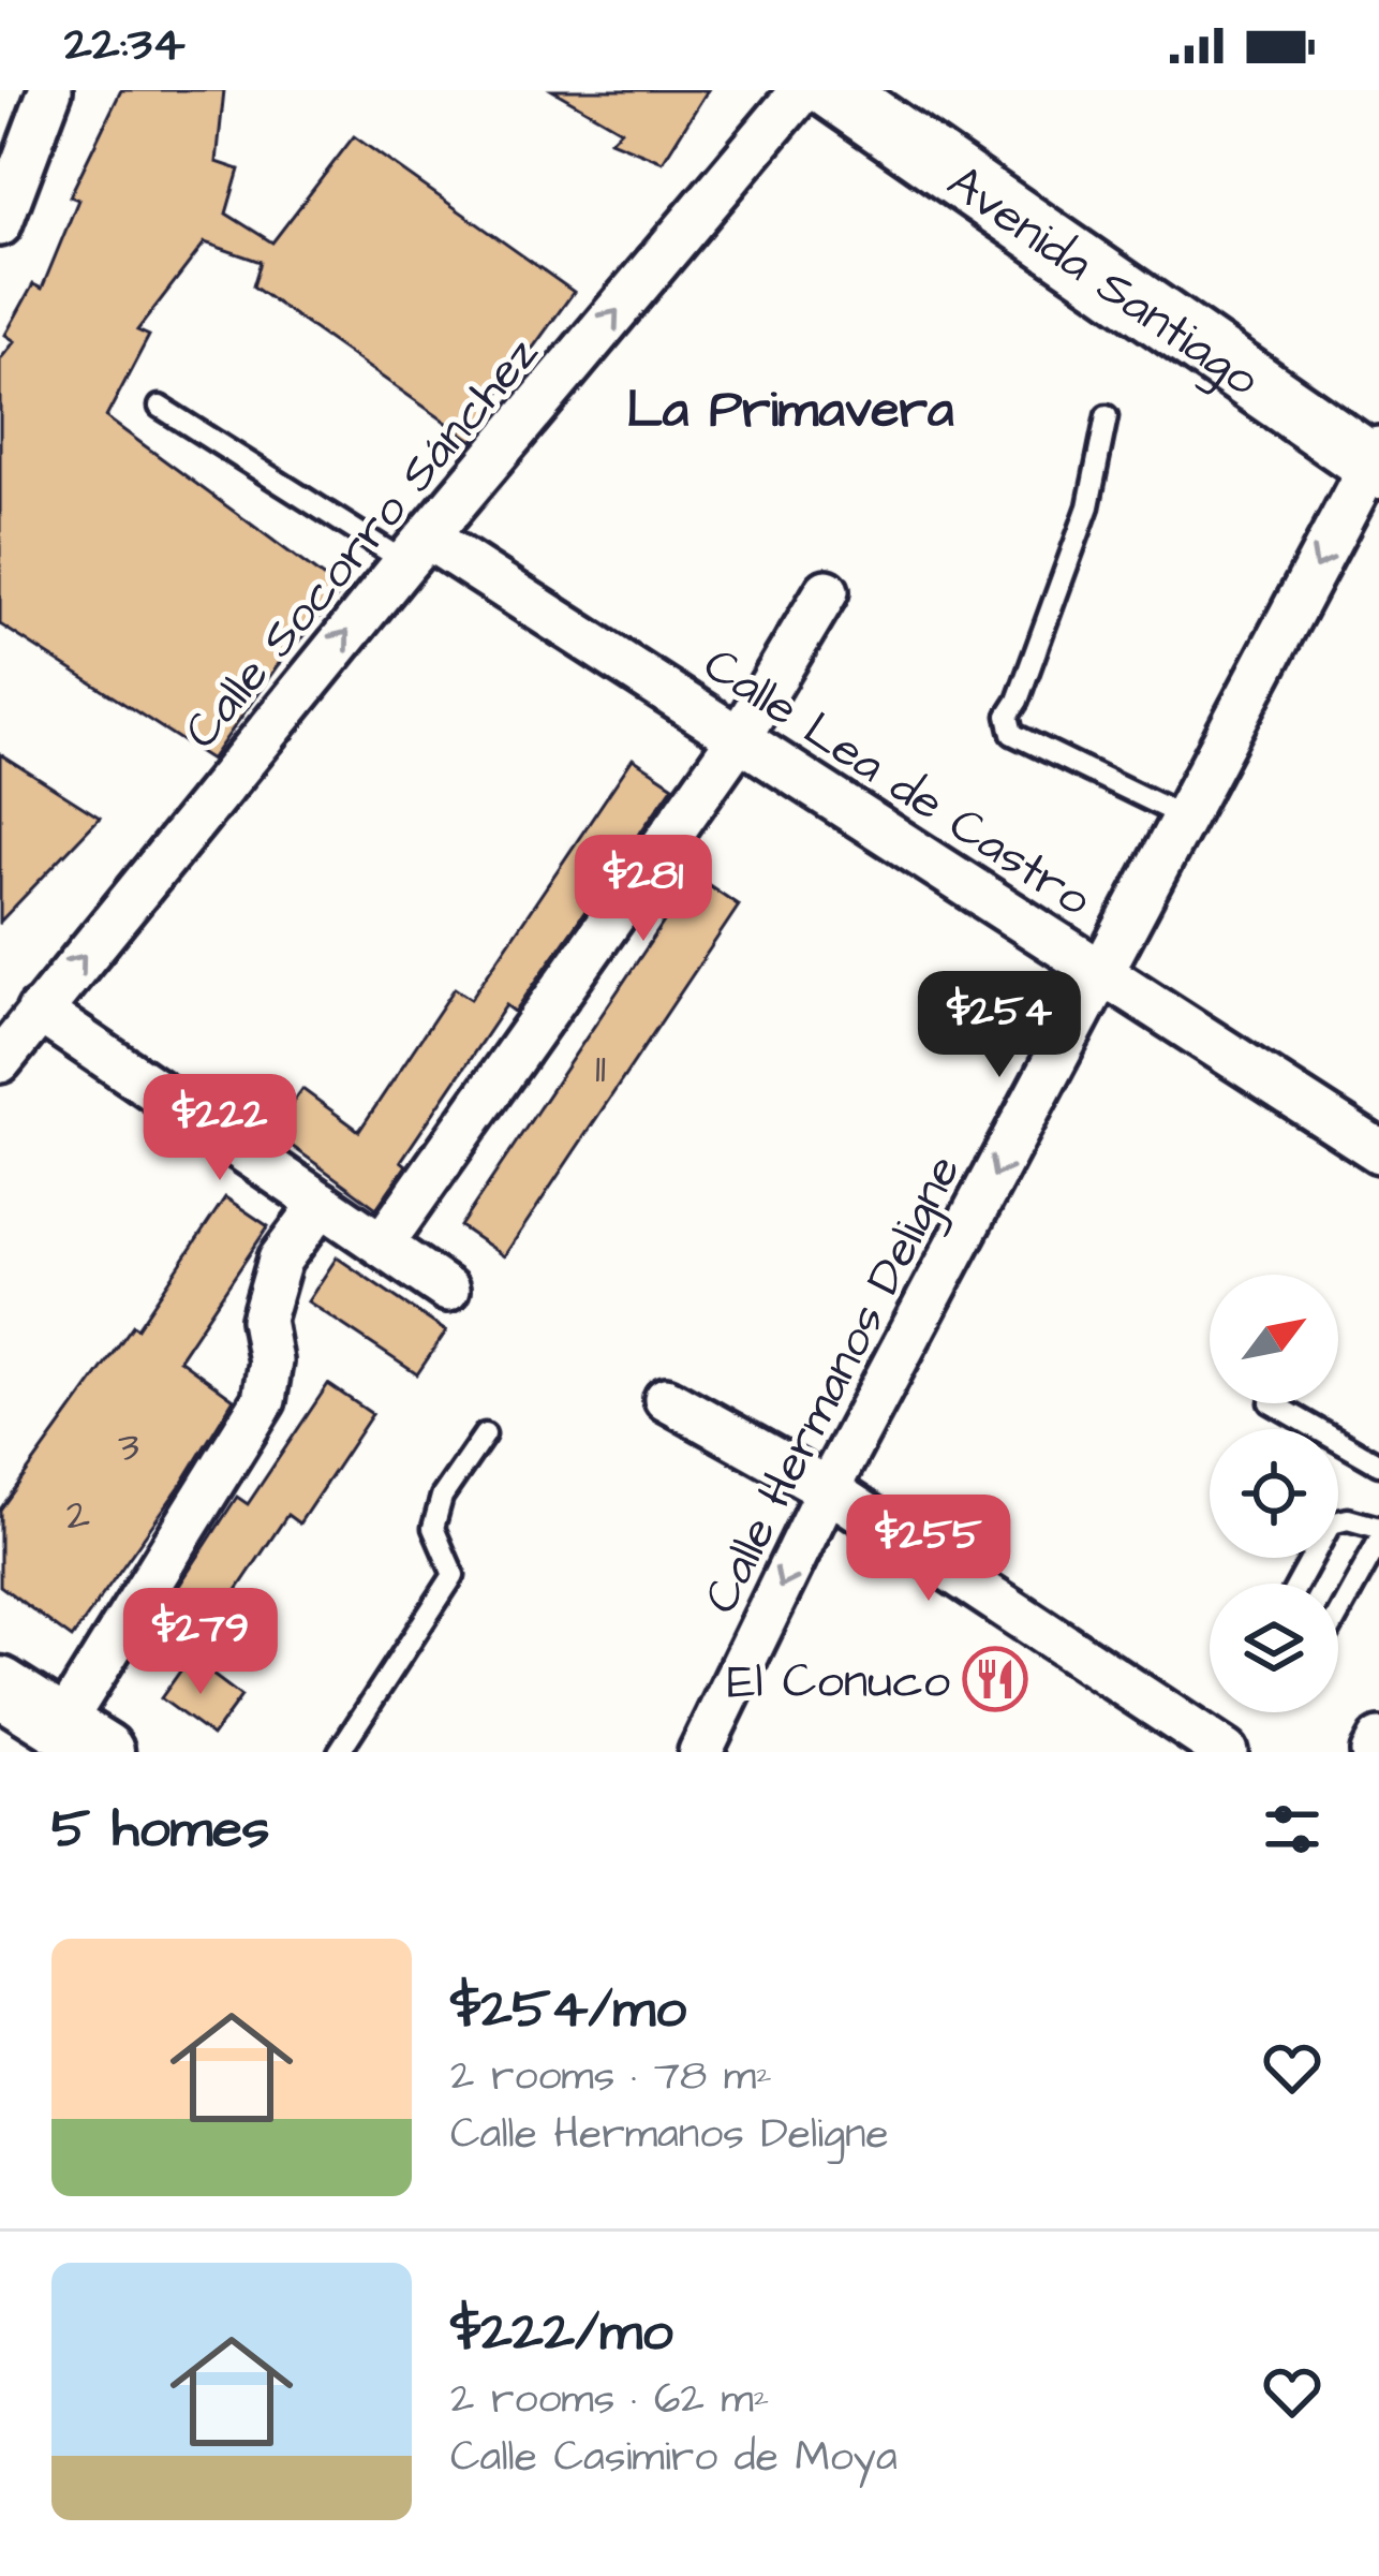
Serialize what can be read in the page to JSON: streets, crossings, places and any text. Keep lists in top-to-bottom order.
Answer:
{
  "streets": {
    "main road": ["Avenida Santiago"],
    "street": ["Calle Socorro Sánchez", "Calle Lea de Castro", "Calle Hermanos Deligne"]
  },
  "crossings": [
    ["Avenida Santiago", "Calle Hermanos Deligne"],
    ["Calle Socorro Sánchez", "Calle Lea de Castro"],
    ["Calle Lea de Castro", "Calle Hermanos Deligne"]
  ],
  "one_way": ["Calle Socorro Sánchez", "Calle Hermanos Deligne"],
  "districts": ["La Primavera"],
  "places": {
    "restaurant": ["El Conuco"]
  },
  "house_numbers": ["11", "3", "2"],
  "north": "top right",
  "page": {
    "status": "22:34",
    "price": [
      "$281",
      "$254",
      "$222",
      "$255",
      "$279"
    ],
    "heading": "5 homes",
    "list": [
      {
        "name": "$254/mo",
        "note": "2 rooms · 78 m² · Calle Hermanos Deligne"
      },
      {
        "name": "$222/mo",
        "note": "2 rooms · 62 m² · Calle Casimiro de Moya"
      }
    ]
  }
}
